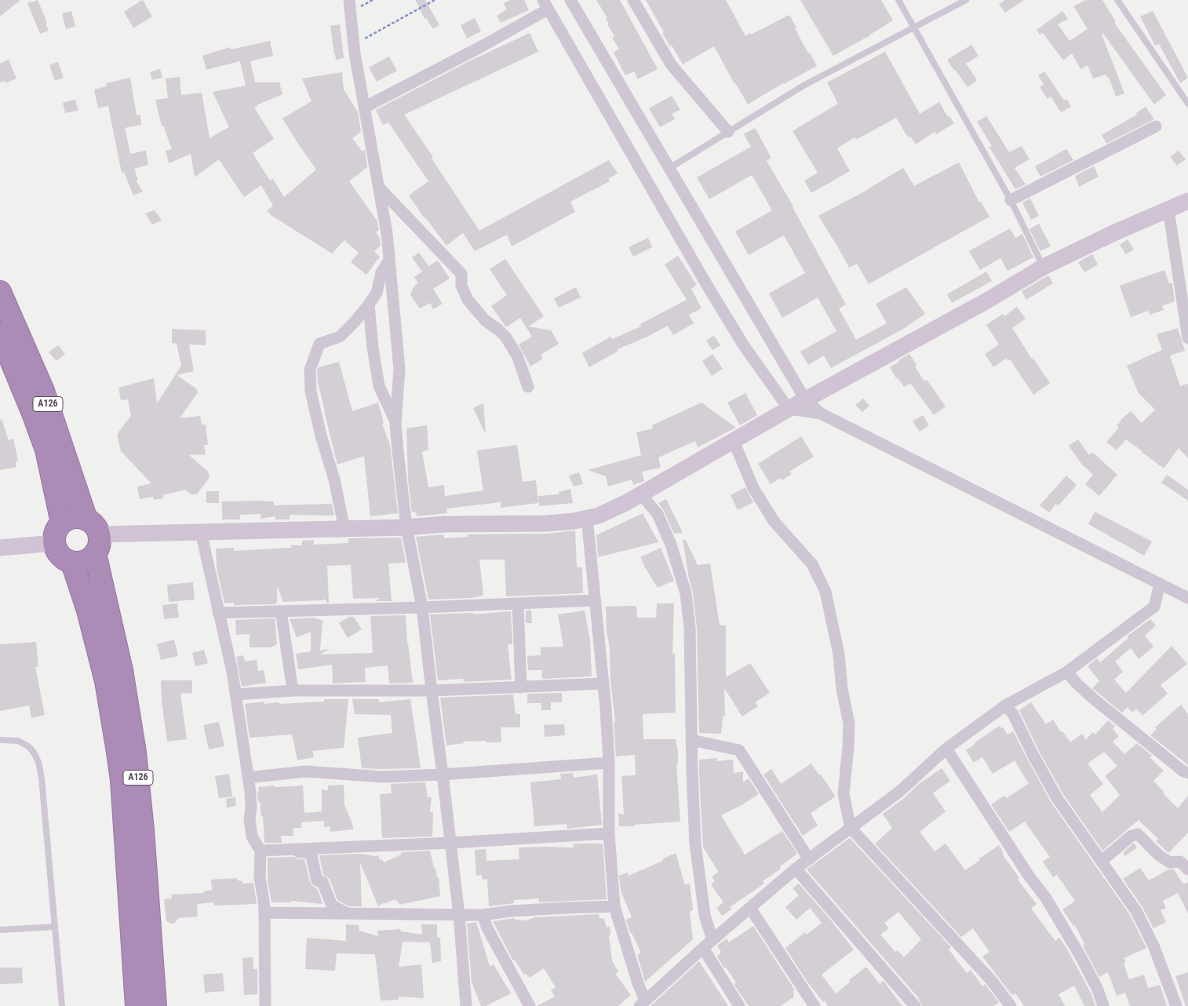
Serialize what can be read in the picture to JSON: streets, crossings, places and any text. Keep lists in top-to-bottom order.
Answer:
{
  "streets": {
    "highway": ["A126"]
  }
}
